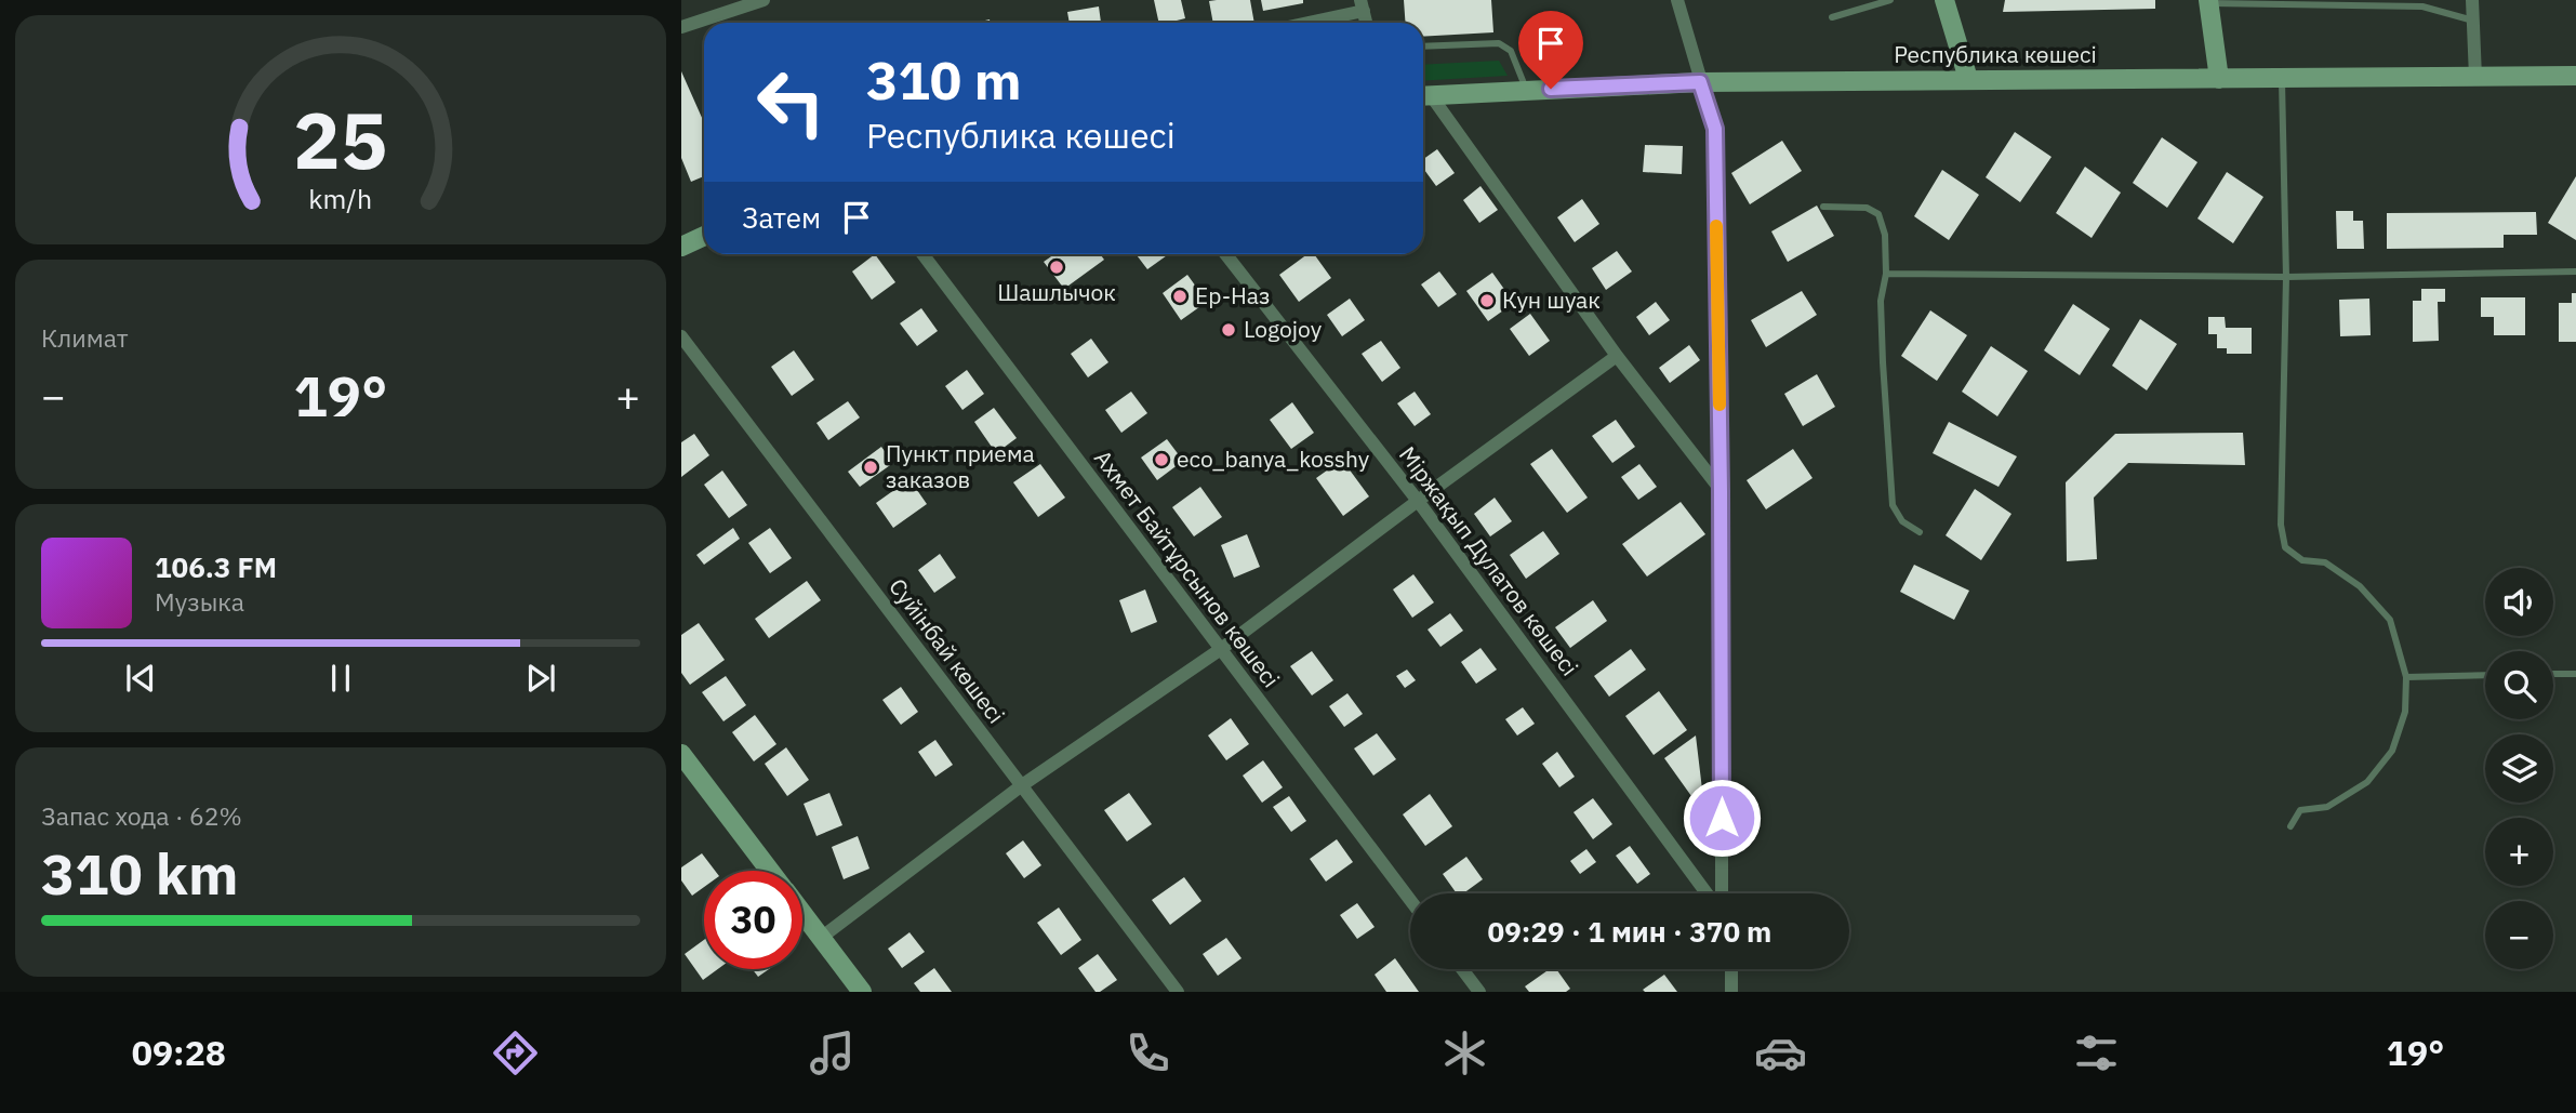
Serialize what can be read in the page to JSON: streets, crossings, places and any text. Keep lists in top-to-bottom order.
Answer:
{
  "streets": {
    "main road": ["Республика көшесі"],
    "street": ["Міржақып Дулатов көшесі", "Ахмет Байтұрсынов көшесі", "Суйінбай көшесі"]
  },
  "places": [
    "Шашлычок",
    "Ер-Наз",
    "Кун шуак",
    "Logojoy",
    "eco_banya_kosshy",
    "Пункт приема заказов"
  ],
  "page": {
    "turn": ["310 m", "Республика көшесі"],
    "then": "Затем",
    "tile": [
      "Климат",
      ["Запас хода · 62%", "310 km"]
    ],
    "heat": ["−", "19°", "+"],
    "song": ["106.3 FM", "Музыка"],
    "map_buttons": ["+", "−"],
    "limit": "30",
    "trip": "09:29 · 1 мин · 370 m",
    "tabs": ["09:28", "19°"],
    "gauge": ["25", "km/h"]
  }
}
